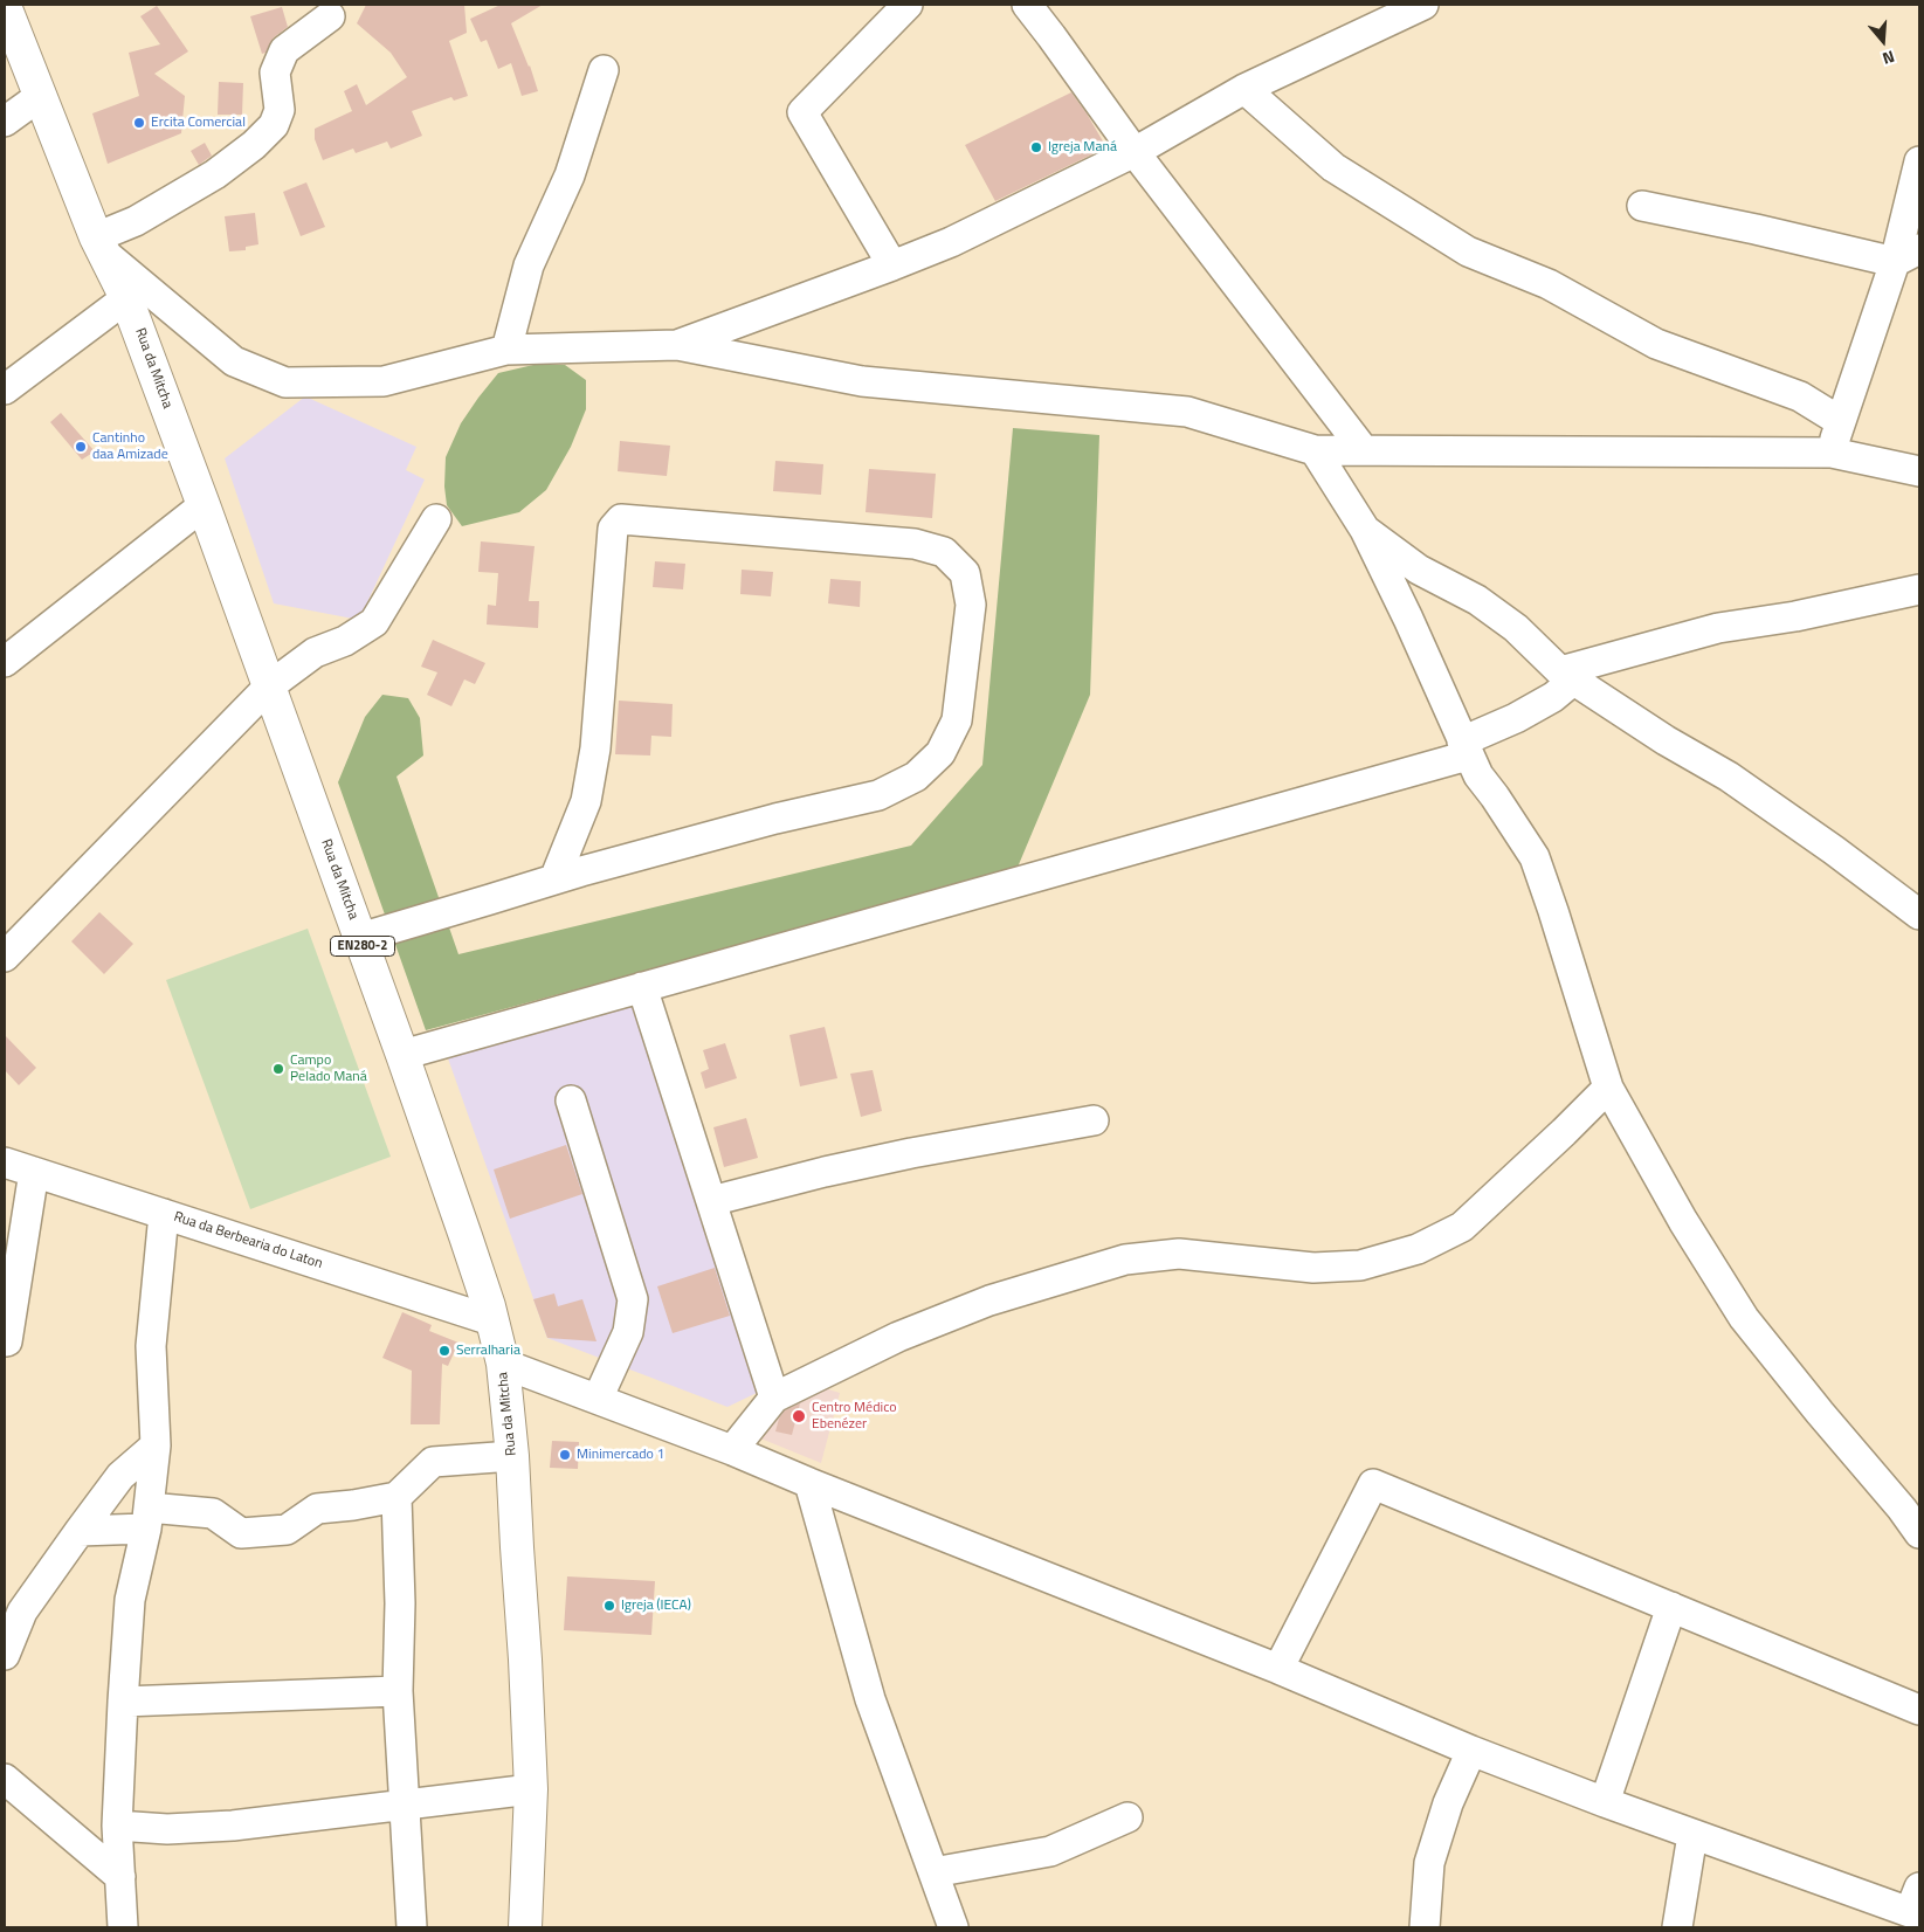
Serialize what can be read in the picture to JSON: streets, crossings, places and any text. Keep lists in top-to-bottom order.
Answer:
{
  "streets": {
    "main road": ["Rua da Mitcha", "EN280-2"],
    "street": ["Rua da Berbearia do Laton"]
  },
  "crossings": [
    ["Rua da Mitcha", "Rua da Berbearia do Laton"]
  ],
  "places": [
    "Ercita Comercial",
    "Igreja Maná",
    "Cantinho daa Amizade",
    "Campo Pelado Maná",
    "Serralharia",
    "Centro Médico Ebenézer",
    "Minimercado 1",
    "Igreja (IECA)"
  ],
  "north": "bottom"
}
